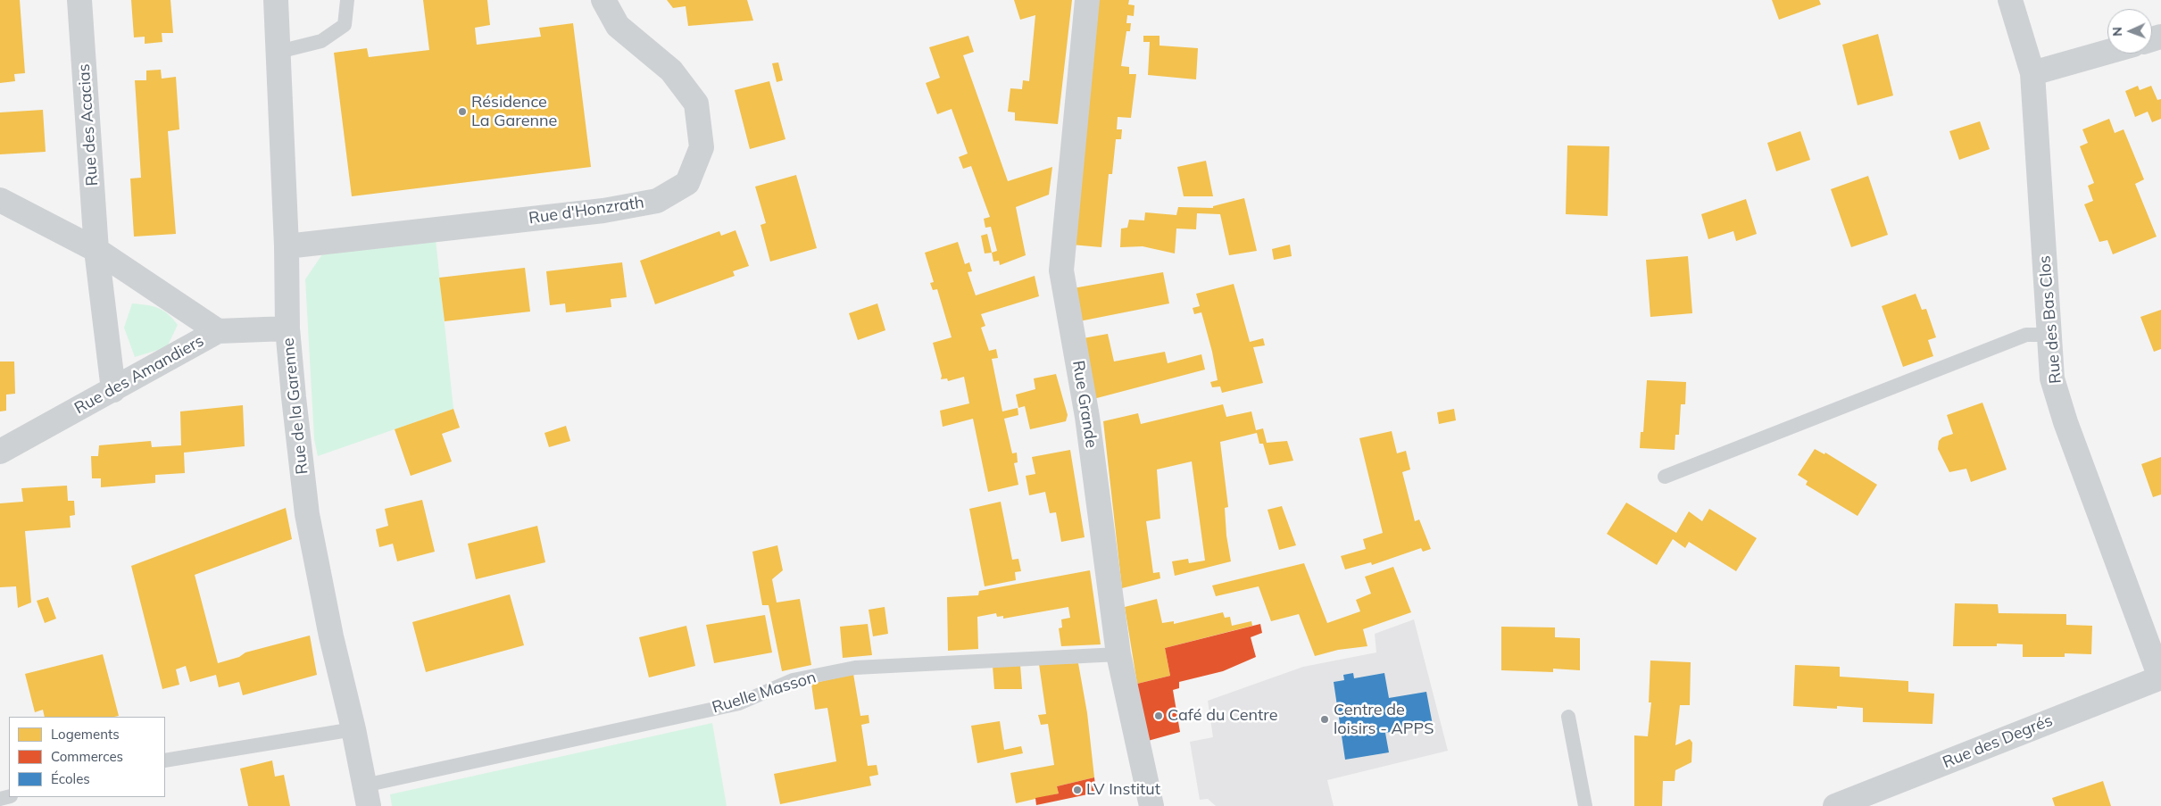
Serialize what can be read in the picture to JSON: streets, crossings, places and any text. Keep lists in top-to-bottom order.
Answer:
{
  "streets": {
    "street": [
      "Rue des Acacias",
      "Rue d'Honzrath",
      "Rue des Bas Clos",
      "Rue des Amandiers",
      "Rue Grande",
      "Rue de la Garenne",
      "Rue des Degrés"
    ],
    "lane": ["Ruelle Masson"]
  },
  "crossings": [
    ["Rue des Acacias", "Rue des Amandiers"],
    ["Rue d'Honzrath", "Rue de la Garenne"],
    ["Rue des Bas Clos", "Rue des Degrés"],
    ["Rue des Amandiers", "Rue de la Garenne"],
    ["Rue Grande", "Ruelle Masson"],
    ["Rue de la Garenne", "Ruelle Masson"]
  ],
  "places": [
    "Résidence La Garenne",
    "Café du Centre",
    "Centre de loisirs - APPS",
    "LV Institut"
  ],
  "legend": ["Logements", "Commerces", "Écoles"],
  "north": "left"
}
